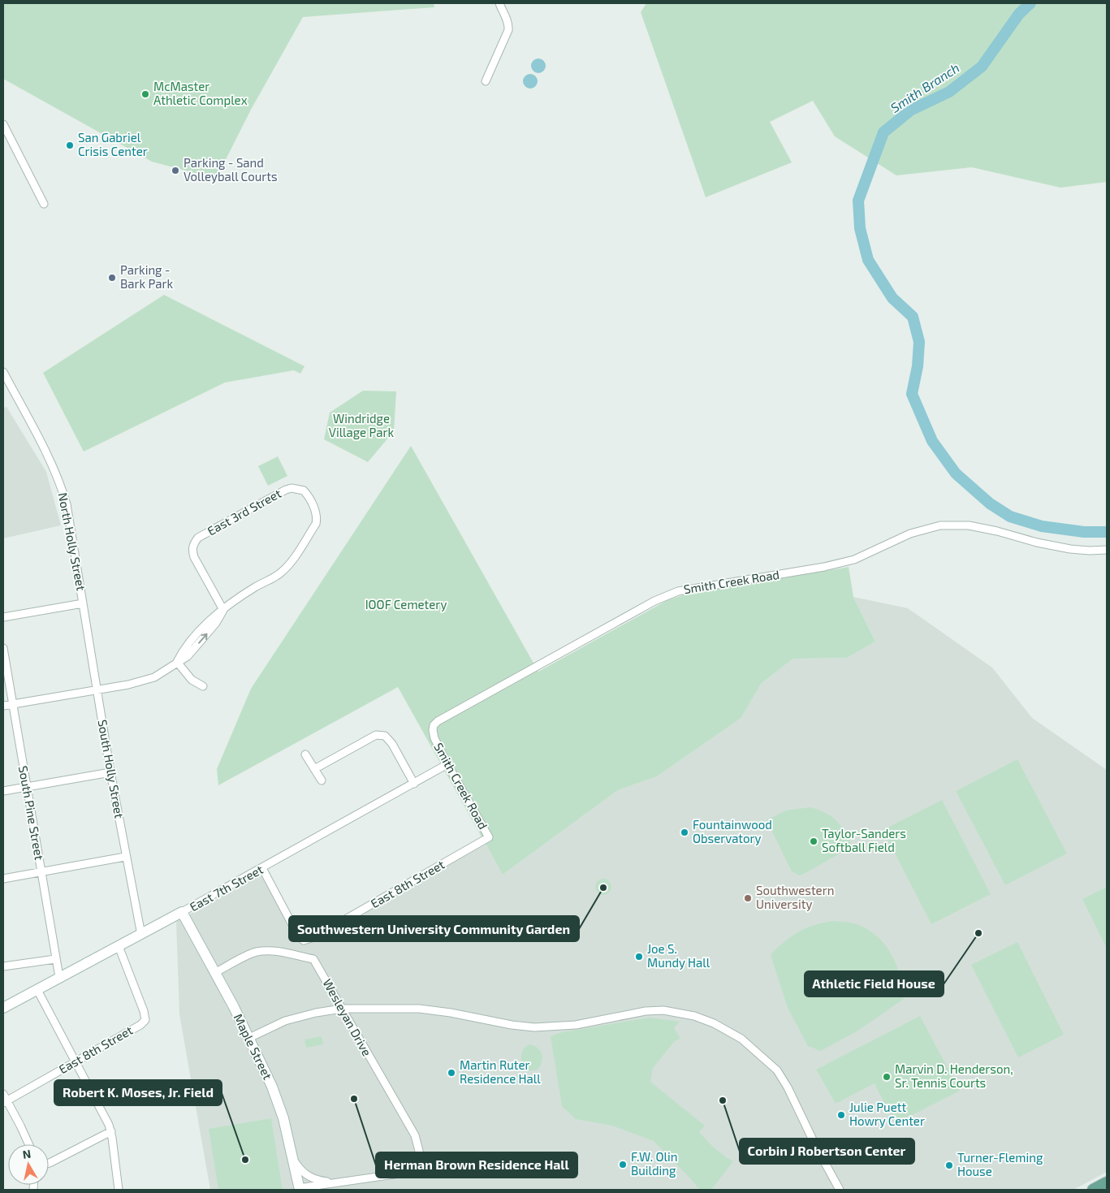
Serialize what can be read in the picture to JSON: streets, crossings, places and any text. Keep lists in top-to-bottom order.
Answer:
{
  "streets": {
    "street": [
      "East 3rd Street",
      "North Holly Street",
      "Smith Creek Road",
      "South Holly Street",
      "South Pine Street",
      "East 8th Street",
      "East 7th Street",
      "Wesleyan Drive",
      "Maple Street"
    ]
  },
  "crossings": [
    ["East 3rd Street", "South Holly Street"],
    ["East 3rd Street", "South Pine Street"],
    ["North Holly Street", "South Holly Street"],
    ["Smith Creek Road", "East 8th Street"],
    ["Smith Creek Road", "East 7th Street"],
    ["South Holly Street", "East 7th Street"],
    ["South Pine Street", "East 7th Street"],
    ["East 8th Street", "East 7th Street"],
    ["East 7th Street", "Maple Street"],
    ["Wesleyan Drive", "Maple Street"]
  ],
  "water": ["Smith Branch"],
  "parks": ["Windridge Village Park", "IOOF Cemetery"],
  "places": [
    "McMaster Athletic Complex",
    "San Gabriel Crisis Center",
    "Parking - Sand Volleyball Courts",
    "Parking - Bark Park",
    "Fountainwood Observatory",
    "Taylor-Sanders Softball Field",
    "Southwestern University Community Garden",
    "Southwestern University",
    "Athletic Field House",
    "Joe S. Mundy Hall",
    "Martin Ruter Residence Hall",
    "Marvin D. Henderson, Sr. Tennis Courts",
    "Herman Brown Residence Hall",
    "Corbin J Robertson Center",
    "Julie Puett Howry Center",
    "Robert K. Moses, Jr. Field",
    "F.W. Olin Building",
    "Turner-Fleming House"
  ],
  "north": "top"
}
